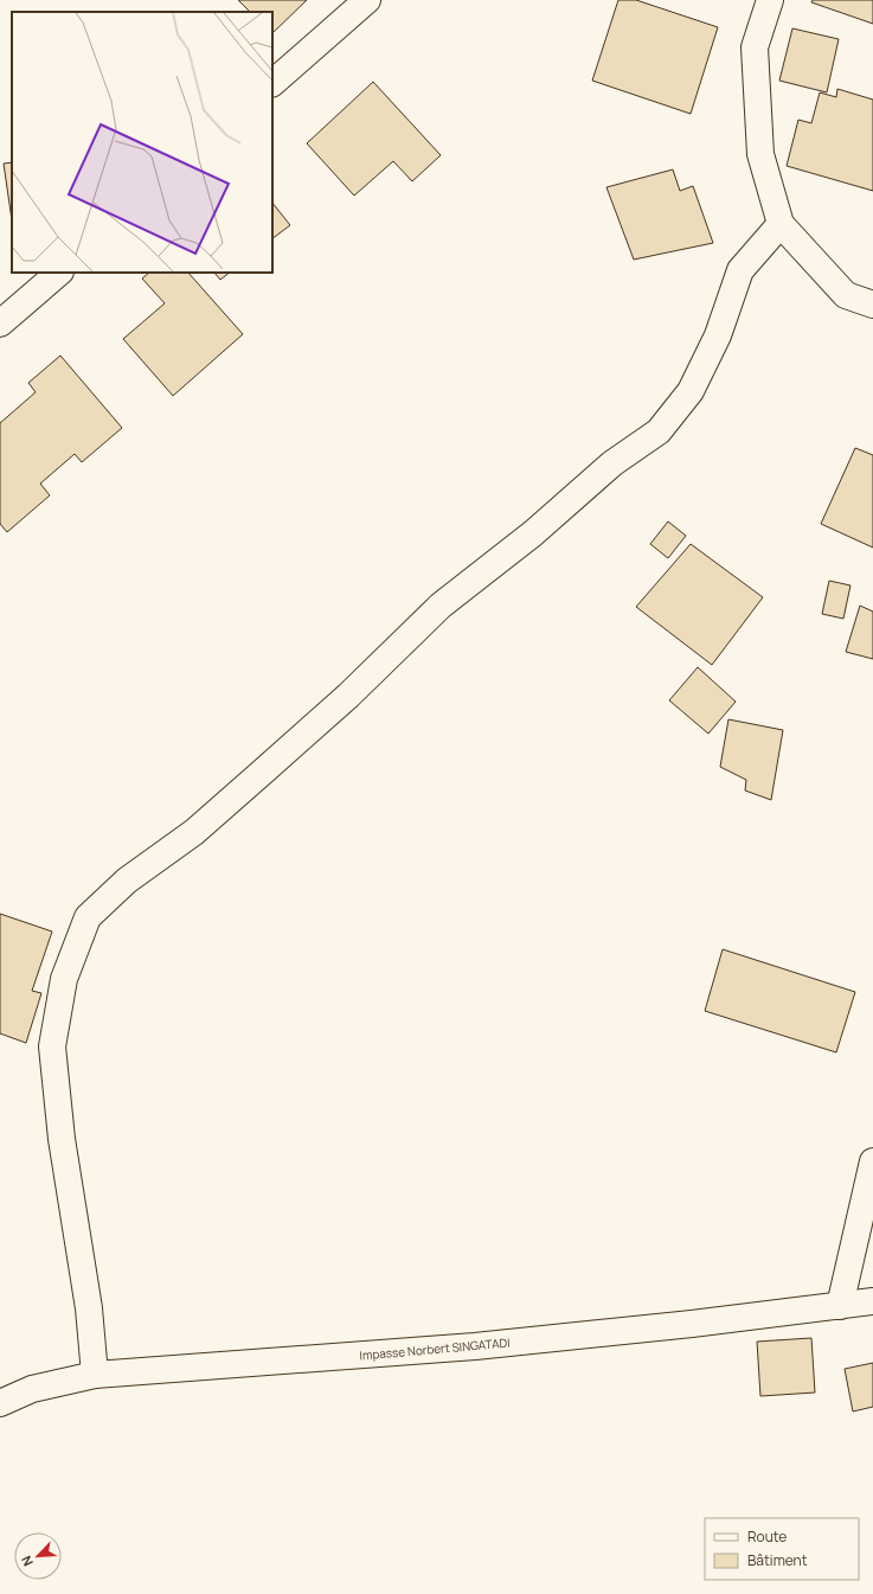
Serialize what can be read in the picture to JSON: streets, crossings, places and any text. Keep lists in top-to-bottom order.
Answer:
{
  "streets": {
    "street": ["Impasse Norbert SINGATADI"]
  },
  "legend": ["Route", "Bâtiment"],
  "north": "bottom left"
}
